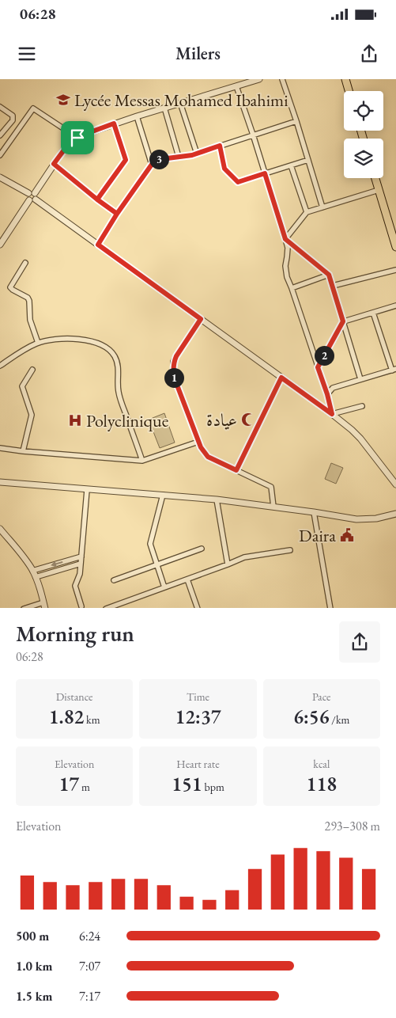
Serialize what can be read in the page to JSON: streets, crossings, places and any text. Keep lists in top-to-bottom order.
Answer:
{
  "places": {
    "school or university": ["Lycée Messas Mohamed Ibahimi"],
    "mosque": ["عيادة"],
    "hospital": ["Polyclinique"],
    "public building": ["Daira"]
  },
  "page": {
    "status": "06:28",
    "header": "Milers",
    "pins": ["3", "2", "1"],
    "heading": ["Morning run", "06:28"],
    "stats": [
      ["Distance", "1.82 km"],
      ["Time", "12:37"],
      ["Pace", "6:56 /km"],
      ["Elevation", "17 m"],
      ["Heart rate", "151 bpm"],
      ["kcal", "118"]
    ],
    "chart": ["Elevation", "293–308 m"],
    "list": [
      {
        "name": "500 m",
        "note": "6:24"
      },
      {
        "name": "1.0 km",
        "note": "7:07"
      },
      {
        "name": "1.5 km",
        "note": "7:17"
      }
    ]
  }
}
